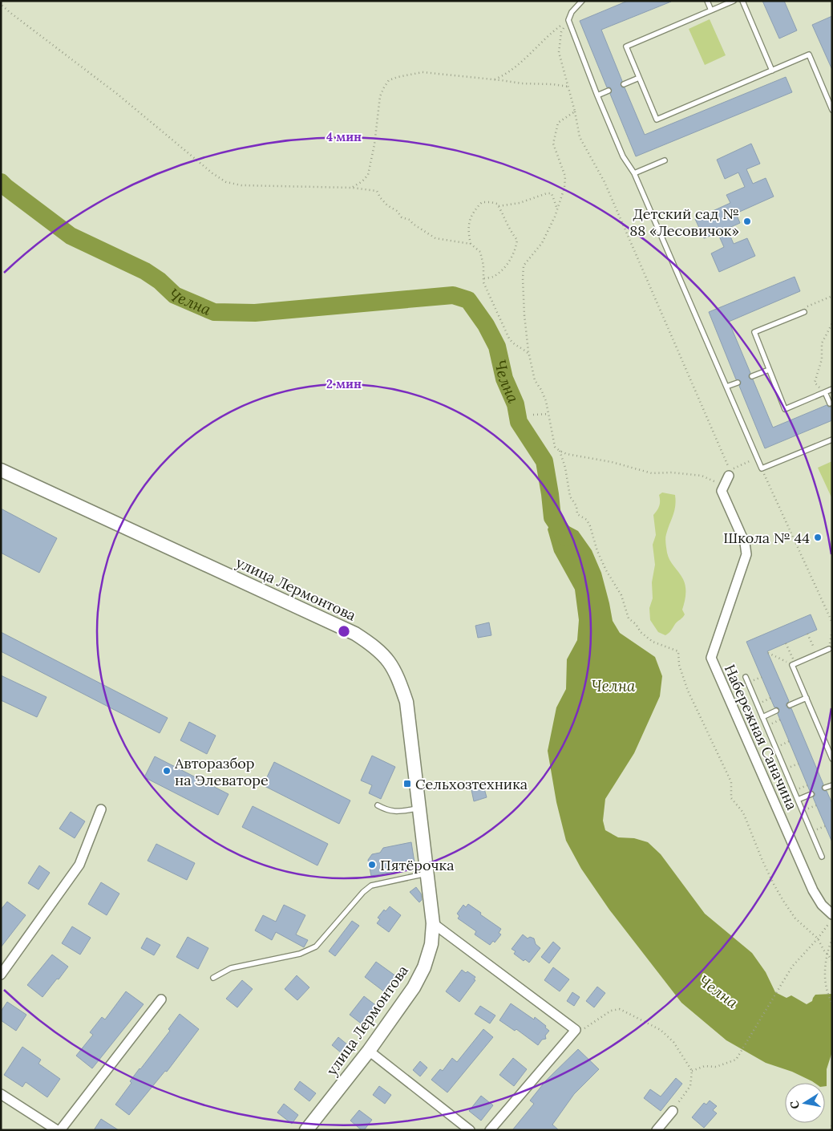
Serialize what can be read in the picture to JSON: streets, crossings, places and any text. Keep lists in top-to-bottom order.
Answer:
{
  "streets": {
    "street": ["улица Лермонтова", "Набережная Саначина"]
  },
  "water": ["Челна"],
  "places": {
    "other": [
      "Детский сад № 88 «Лесовичок»",
      "Школа № 44",
      "Авторазбор на Элеваторе",
      "Пятёрочка"
    ],
    "transit": ["Сельхозтехника"]
  },
  "north": "left",
  "rings": ["4 мин", "2 мин"]
}
